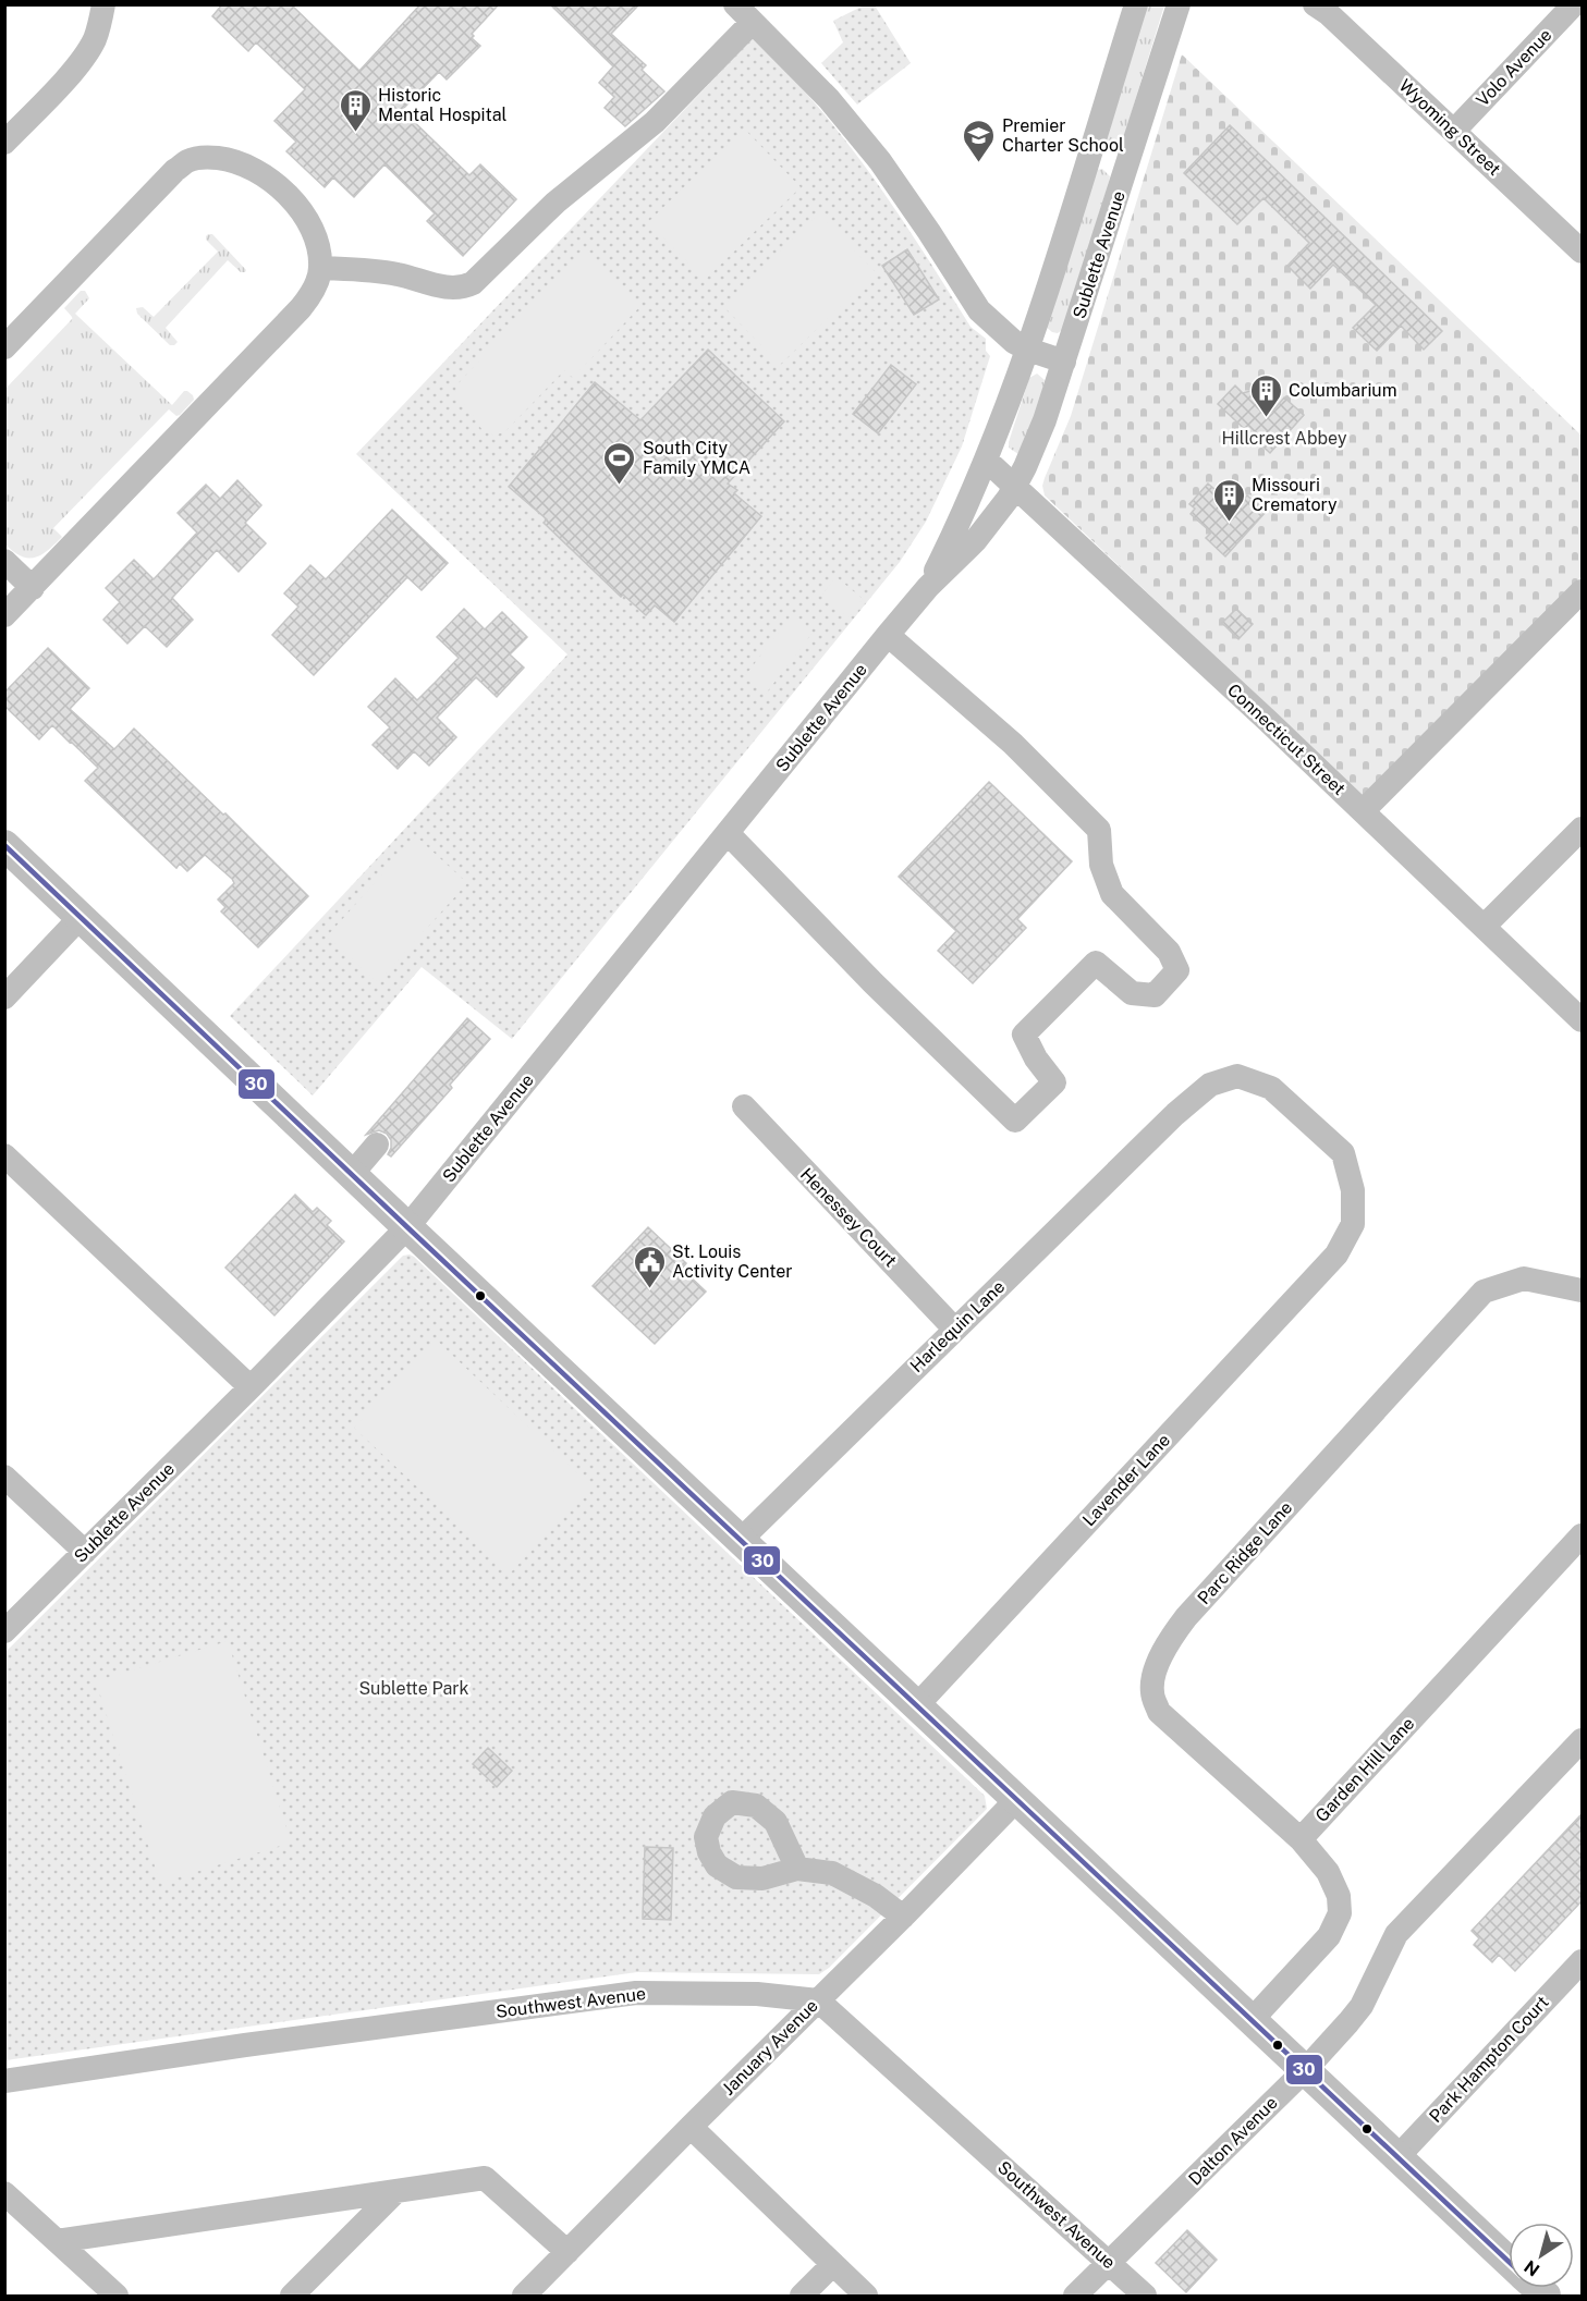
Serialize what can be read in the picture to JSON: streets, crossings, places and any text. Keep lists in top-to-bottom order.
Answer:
{
  "streets": {
    "street": [
      "Volo Avenue",
      "Wyoming Street",
      "Sublette Avenue",
      "Connecticut Street",
      "Henessey Court",
      "Harlequin Lane",
      "Lavender Lane",
      "Parc Ridge Lane",
      "Garden Hill Lane",
      "Southwest Avenue",
      "January Avenue",
      "Park Hampton Court",
      "Dalton Avenue"
    ]
  },
  "crossings": [
    ["Volo Avenue", "Wyoming Street"],
    ["Sublette Avenue", "Connecticut Street"],
    ["Henessey Court", "Harlequin Lane"],
    ["Harlequin Lane", "Lavender Lane"],
    ["Parc Ridge Lane", "Garden Hill Lane"],
    ["Southwest Avenue", "January Avenue"],
    ["Southwest Avenue", "Dalton Avenue"]
  ],
  "parks": ["Hillcrest Abbey", "Sublette Park"],
  "places": {
    "building": ["Historic Mental Hospital", "Columbarium", "Missouri Crematory"],
    "school or university": ["Premier Charter School"],
    "sports": ["South City Family YMCA"],
    "public building": ["St. Louis Activity Center"]
  },
  "lines": ["transit line 30"],
  "north": "bottom left"
}
